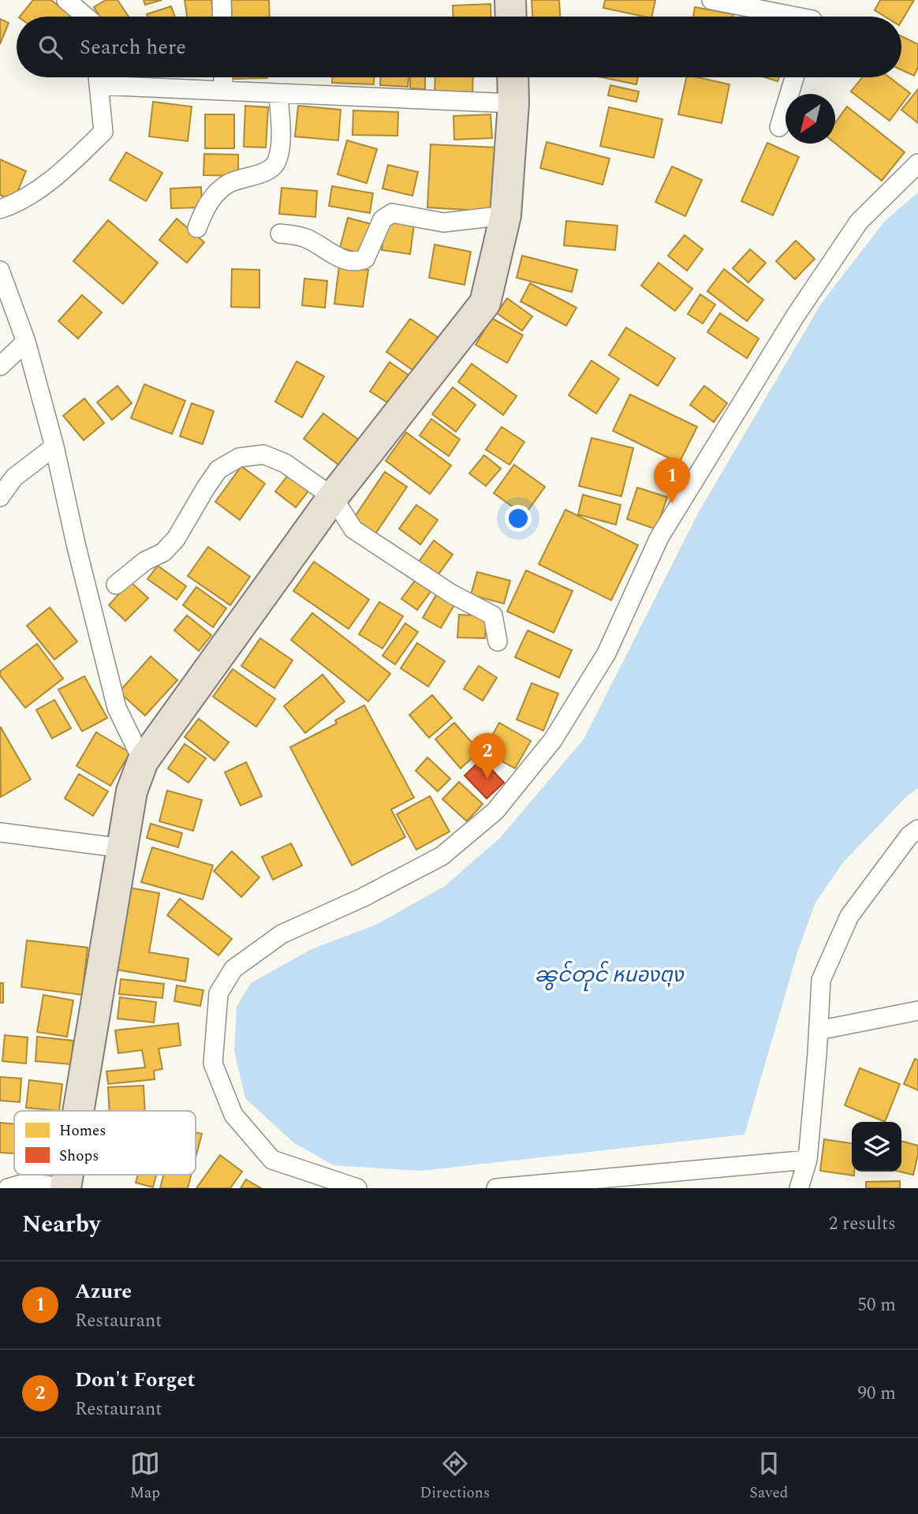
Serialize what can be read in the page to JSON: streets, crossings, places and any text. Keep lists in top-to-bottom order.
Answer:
{
  "water": ["ၼွင်တုင် หนองตุง"],
  "legend": ["Homes", "Shops"],
  "north": "bottom left",
  "page": {
    "search": "Search here",
    "pins": ["1", "2"],
    "heading": ["Nearby", "2 results"],
    "list": [
      {
        "mark": "1",
        "name": "Azure",
        "note": "Restaurant",
        "value": "50 m"
      },
      {
        "mark": "2",
        "name": "Don't Forget",
        "note": "Restaurant",
        "value": "90 m"
      }
    ],
    "nav": ["Map", "Directions", "Saved"]
  }
}
